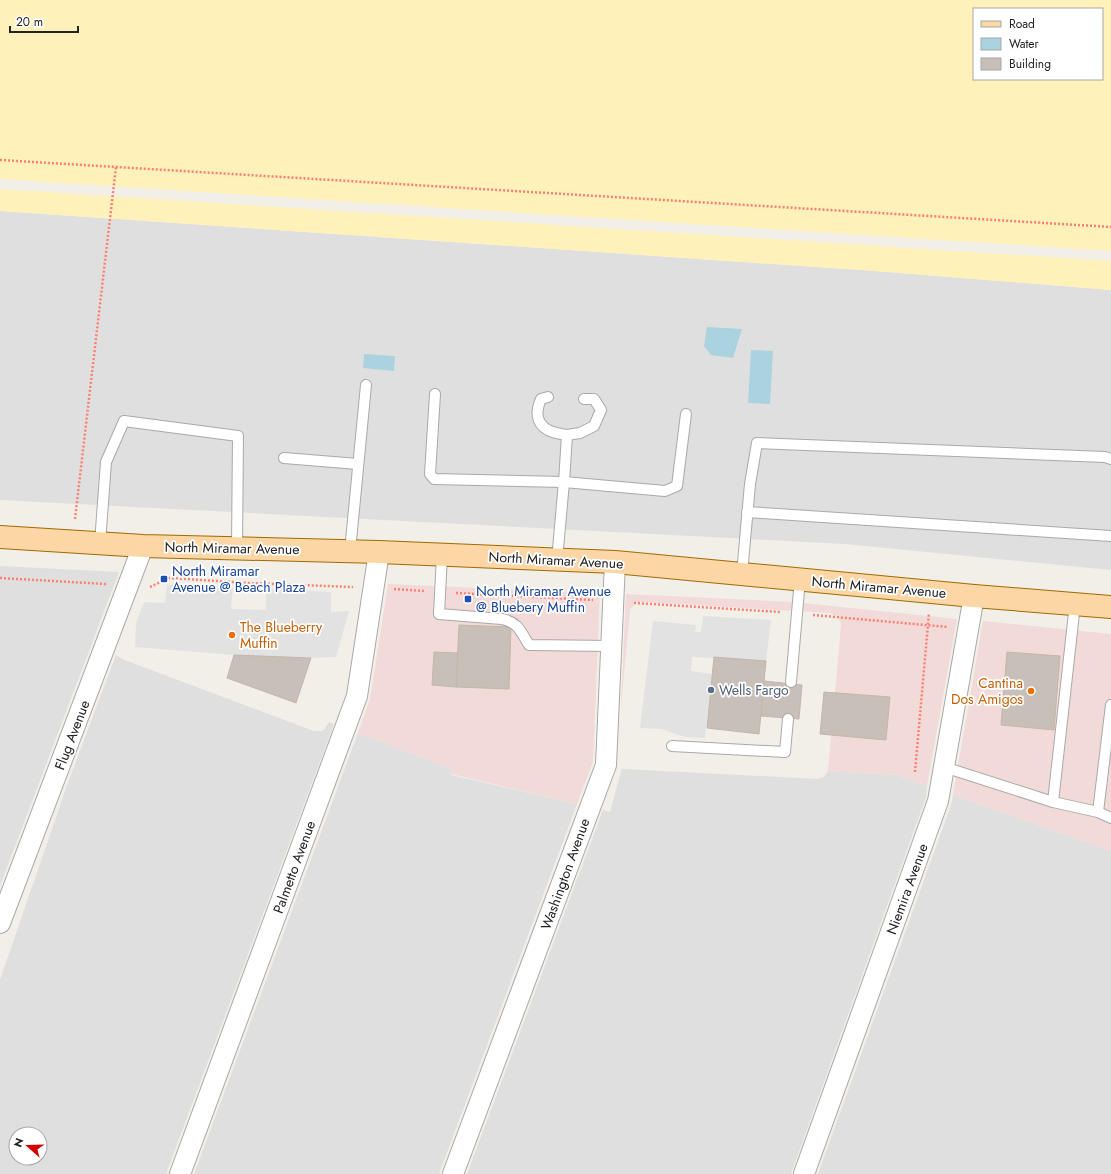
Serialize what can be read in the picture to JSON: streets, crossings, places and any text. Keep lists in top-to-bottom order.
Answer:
{
  "streets": {
    "main road": ["North Miramar Avenue"],
    "street": [
      "Flug Avenue",
      "Palmetto Avenue",
      "Washington Avenue",
      "Niemira Avenue"
    ]
  },
  "crossings": [
    ["North Miramar Avenue", "Flug Avenue"],
    ["North Miramar Avenue", "Palmetto Avenue"],
    ["North Miramar Avenue", "Washington Avenue"],
    ["North Miramar Avenue", "Niemira Avenue"]
  ],
  "places": {
    "transit": ["North Miramar Avenue @ Beach Plaza", "North Miramar Avenue @ Bluebery Muffin"],
    "other": ["The Blueberry Muffin", "Wells Fargo", "Cantina Dos Amigos"]
  },
  "legend": ["Road", "Water", "Building"],
  "scale_bar": "20 m",
  "north": "left"
}
